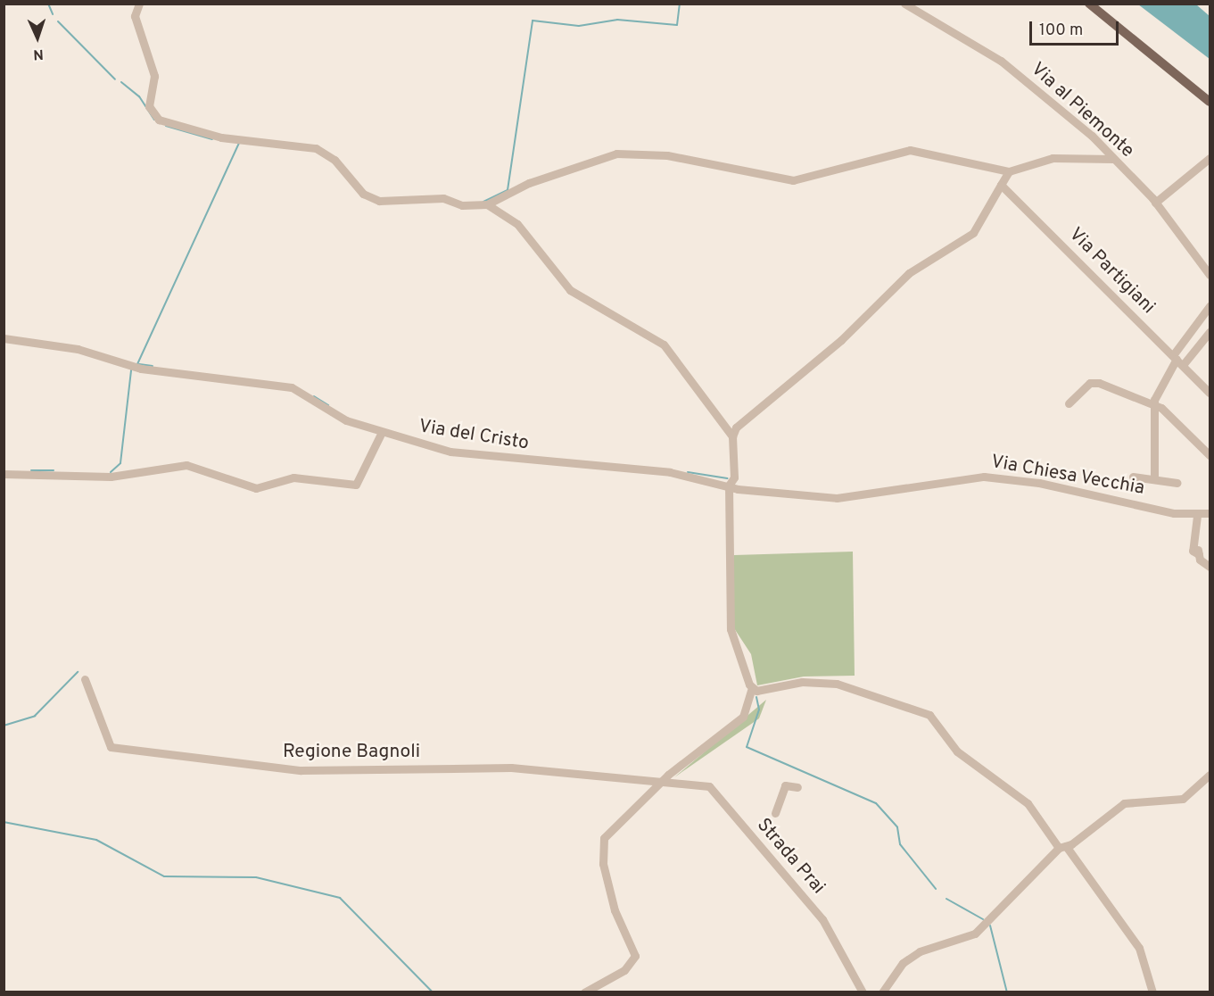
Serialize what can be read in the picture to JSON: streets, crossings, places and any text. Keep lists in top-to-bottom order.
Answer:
{
  "streets": {
    "street": [
      "Via al Piemonte",
      "Via Partigiani",
      "Via del Cristo",
      "Via Chiesa Vecchia",
      "Regione Bagnoli",
      "Strada Prai"
    ]
  },
  "crossings": [
    ["Via del Cristo", "Via Chiesa Vecchia"],
    ["Regione Bagnoli", "Strada Prai"]
  ],
  "scale_bar": "100 m",
  "north": "bottom"
}
